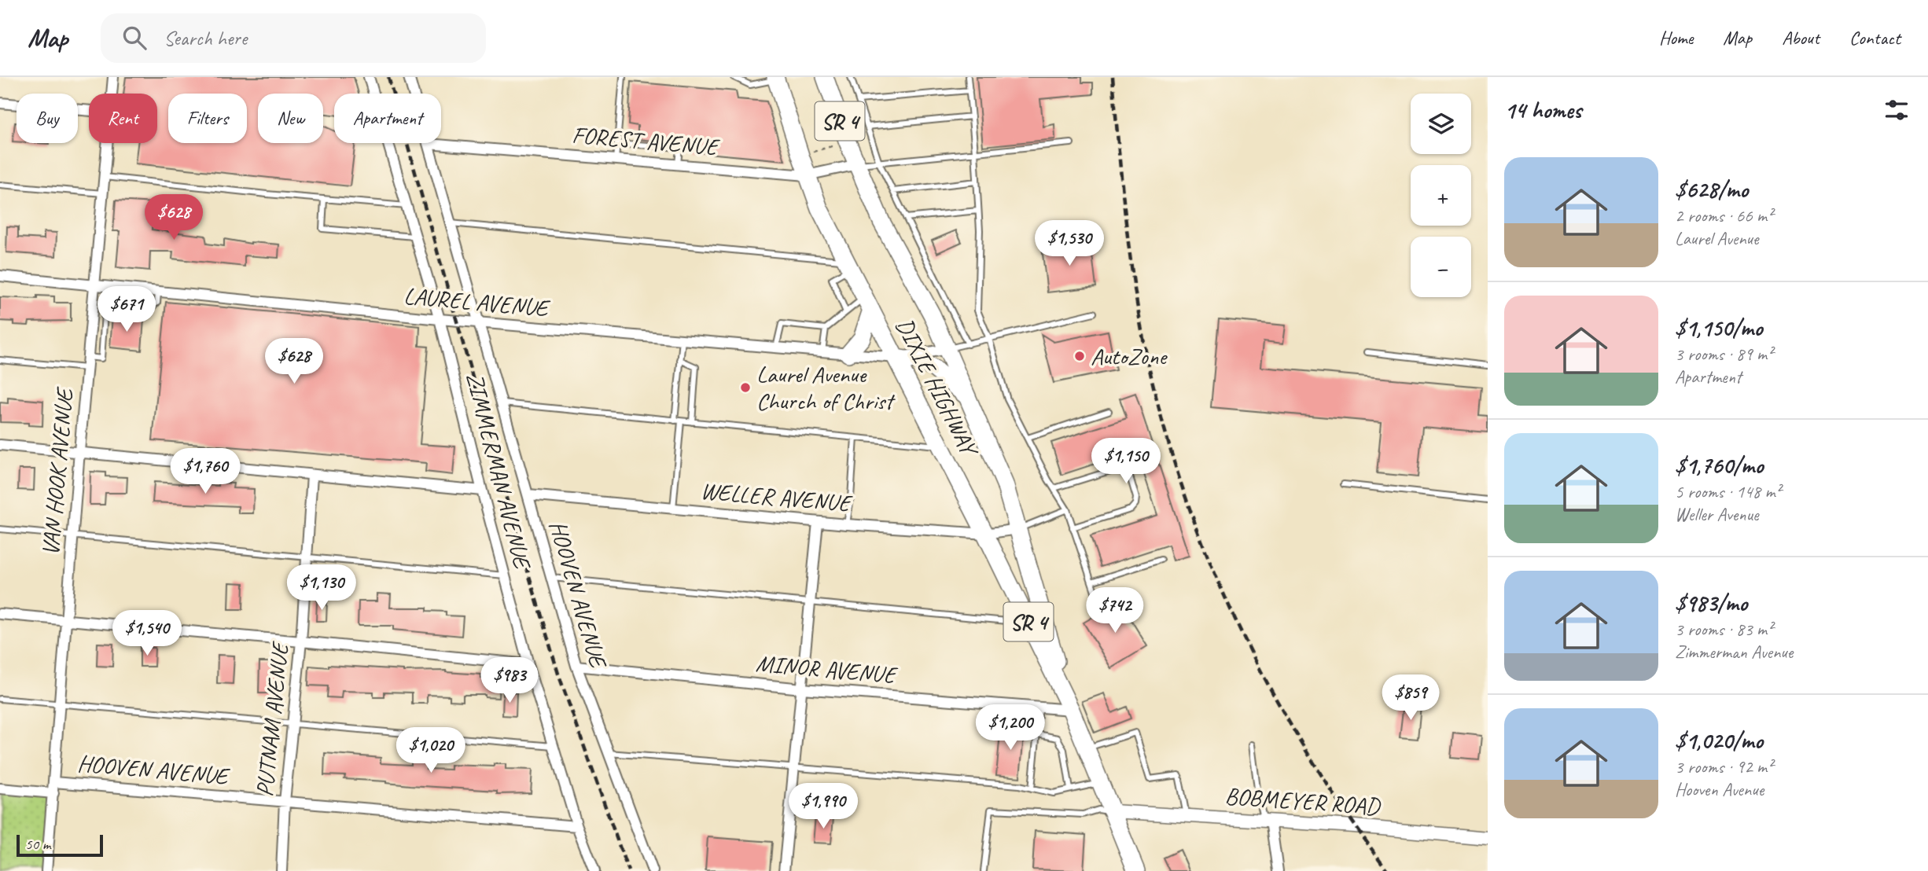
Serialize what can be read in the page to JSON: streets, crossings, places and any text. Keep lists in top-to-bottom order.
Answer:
{
  "streets": {
    "main road": ["SR 4", "DIXIE HIGHWAY"],
    "street": [
      "FOREST AVENUE",
      "LAUREL AVENUE",
      "ZIMMERMAN AVENUE",
      "VAN HOOK AVENUE",
      "WELLER AVENUE",
      "HOOVEN AVENUE",
      "MINOR AVENUE",
      "PUTNAM AVENUE",
      "BOBMEYER ROAD"
    ]
  },
  "crossings": [
    ["FOREST AVENUE", "DIXIE HIGHWAY"],
    ["LAUREL AVENUE", "DIXIE HIGHWAY"],
    ["LAUREL AVENUE", "ZIMMERMAN AVENUE"],
    ["LAUREL AVENUE", "VAN HOOK AVENUE"],
    ["LAUREL AVENUE", "HOOVEN AVENUE"],
    ["DIXIE HIGHWAY", "WELLER AVENUE"],
    ["DIXIE HIGHWAY", "MINOR AVENUE"],
    ["DIXIE HIGHWAY", "BOBMEYER ROAD"],
    ["ZIMMERMAN AVENUE", "HOOVEN AVENUE"],
    ["VAN HOOK AVENUE", "HOOVEN AVENUE"],
    ["WELLER AVENUE", "HOOVEN AVENUE"],
    ["HOOVEN AVENUE", "MINOR AVENUE"],
    ["HOOVEN AVENUE", "PUTNAM AVENUE"]
  ],
  "places": ["AutoZone", "Laurel Avenue Church of Christ"],
  "scale_bar": "50 m",
  "page": {
    "header": "Map",
    "search": "Search here",
    "nav": [
      "Home",
      "Map",
      "About",
      "Contact"
    ],
    "heading": "14 homes",
    "map_buttons": ["+", "−"],
    "chip": [
      "Buy",
      "Rent",
      "Filters",
      "New",
      "Apartment"
    ],
    "list": [
      {
        "name": "$628/mo",
        "note": "2 rooms · 66 m² · Laurel Avenue"
      },
      {
        "name": "$1,150/mo",
        "note": "3 rooms · 89 m² · Apartment"
      },
      {
        "name": "$1,760/mo",
        "note": "5 rooms · 148 m² · Weller Avenue"
      },
      {
        "name": "$983/mo",
        "note": "3 rooms · 83 m² · Zimmerman Avenue"
      },
      {
        "name": "$1,020/mo",
        "note": "3 rooms · 92 m² · Hooven Avenue"
      }
    ],
    "price": [
      "$628",
      "$1,530",
      "$671",
      "$628",
      "$1,150",
      "$1,760",
      "$1,130",
      "$742",
      "$1,540",
      "$983",
      "$859",
      "$1,200",
      "$1,020",
      "$1,990"
    ],
    "scale": "50 m"
  }
}
